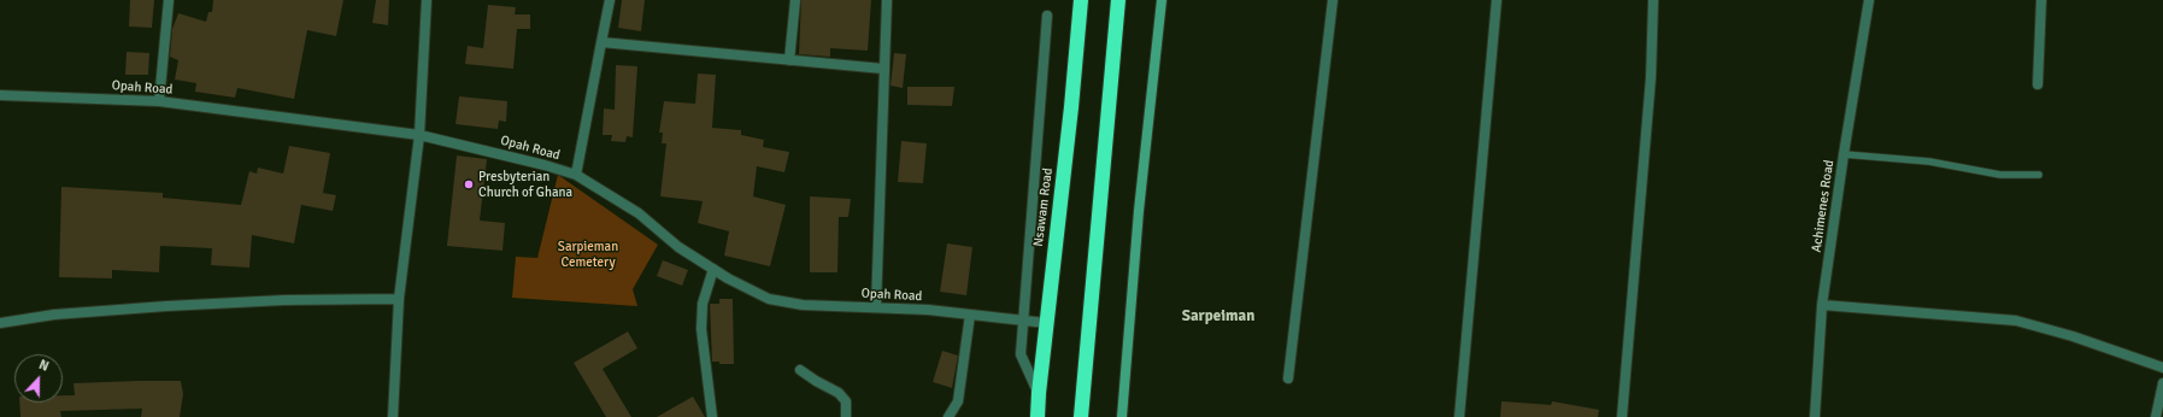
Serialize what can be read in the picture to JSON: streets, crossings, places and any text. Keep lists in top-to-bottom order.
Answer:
{
  "streets": {
    "highway": ["Nsawam Road"],
    "street": ["Opah Road", "Achimenes Road"]
  },
  "crossings": [
    ["Opah Road", "Nsawam Road"]
  ],
  "districts": ["Sarpeiman"],
  "parks": ["Sarpieman Cemetery"],
  "places": ["Presbyterian Church of Ghana"],
  "north": "top"
}
